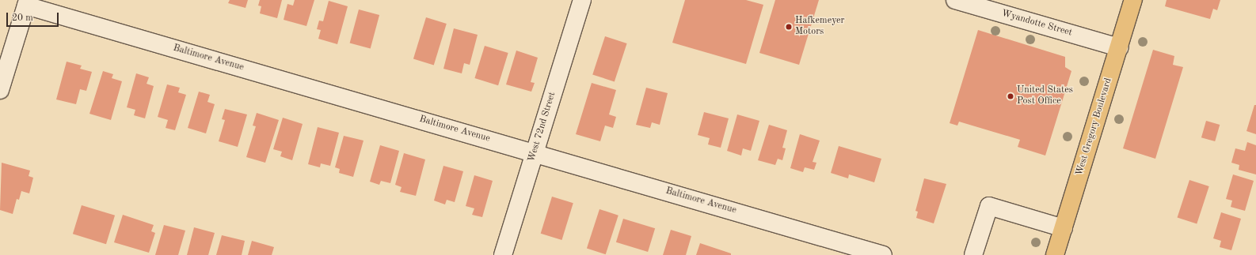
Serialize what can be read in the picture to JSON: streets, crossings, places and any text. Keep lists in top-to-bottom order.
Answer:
{
  "streets": {
    "main road": ["West Gregory Boulevard"],
    "street": ["Wyandotte Street", "Baltimore Avenue", "West 72nd Street"]
  },
  "crossings": [
    ["Wyandotte Street", "West Gregory Boulevard"],
    ["Baltimore Avenue", "West 72nd Street"]
  ],
  "places": ["Hafkemeyer Motors", "United States Post Office"],
  "scale_bar": "20 m"
}
